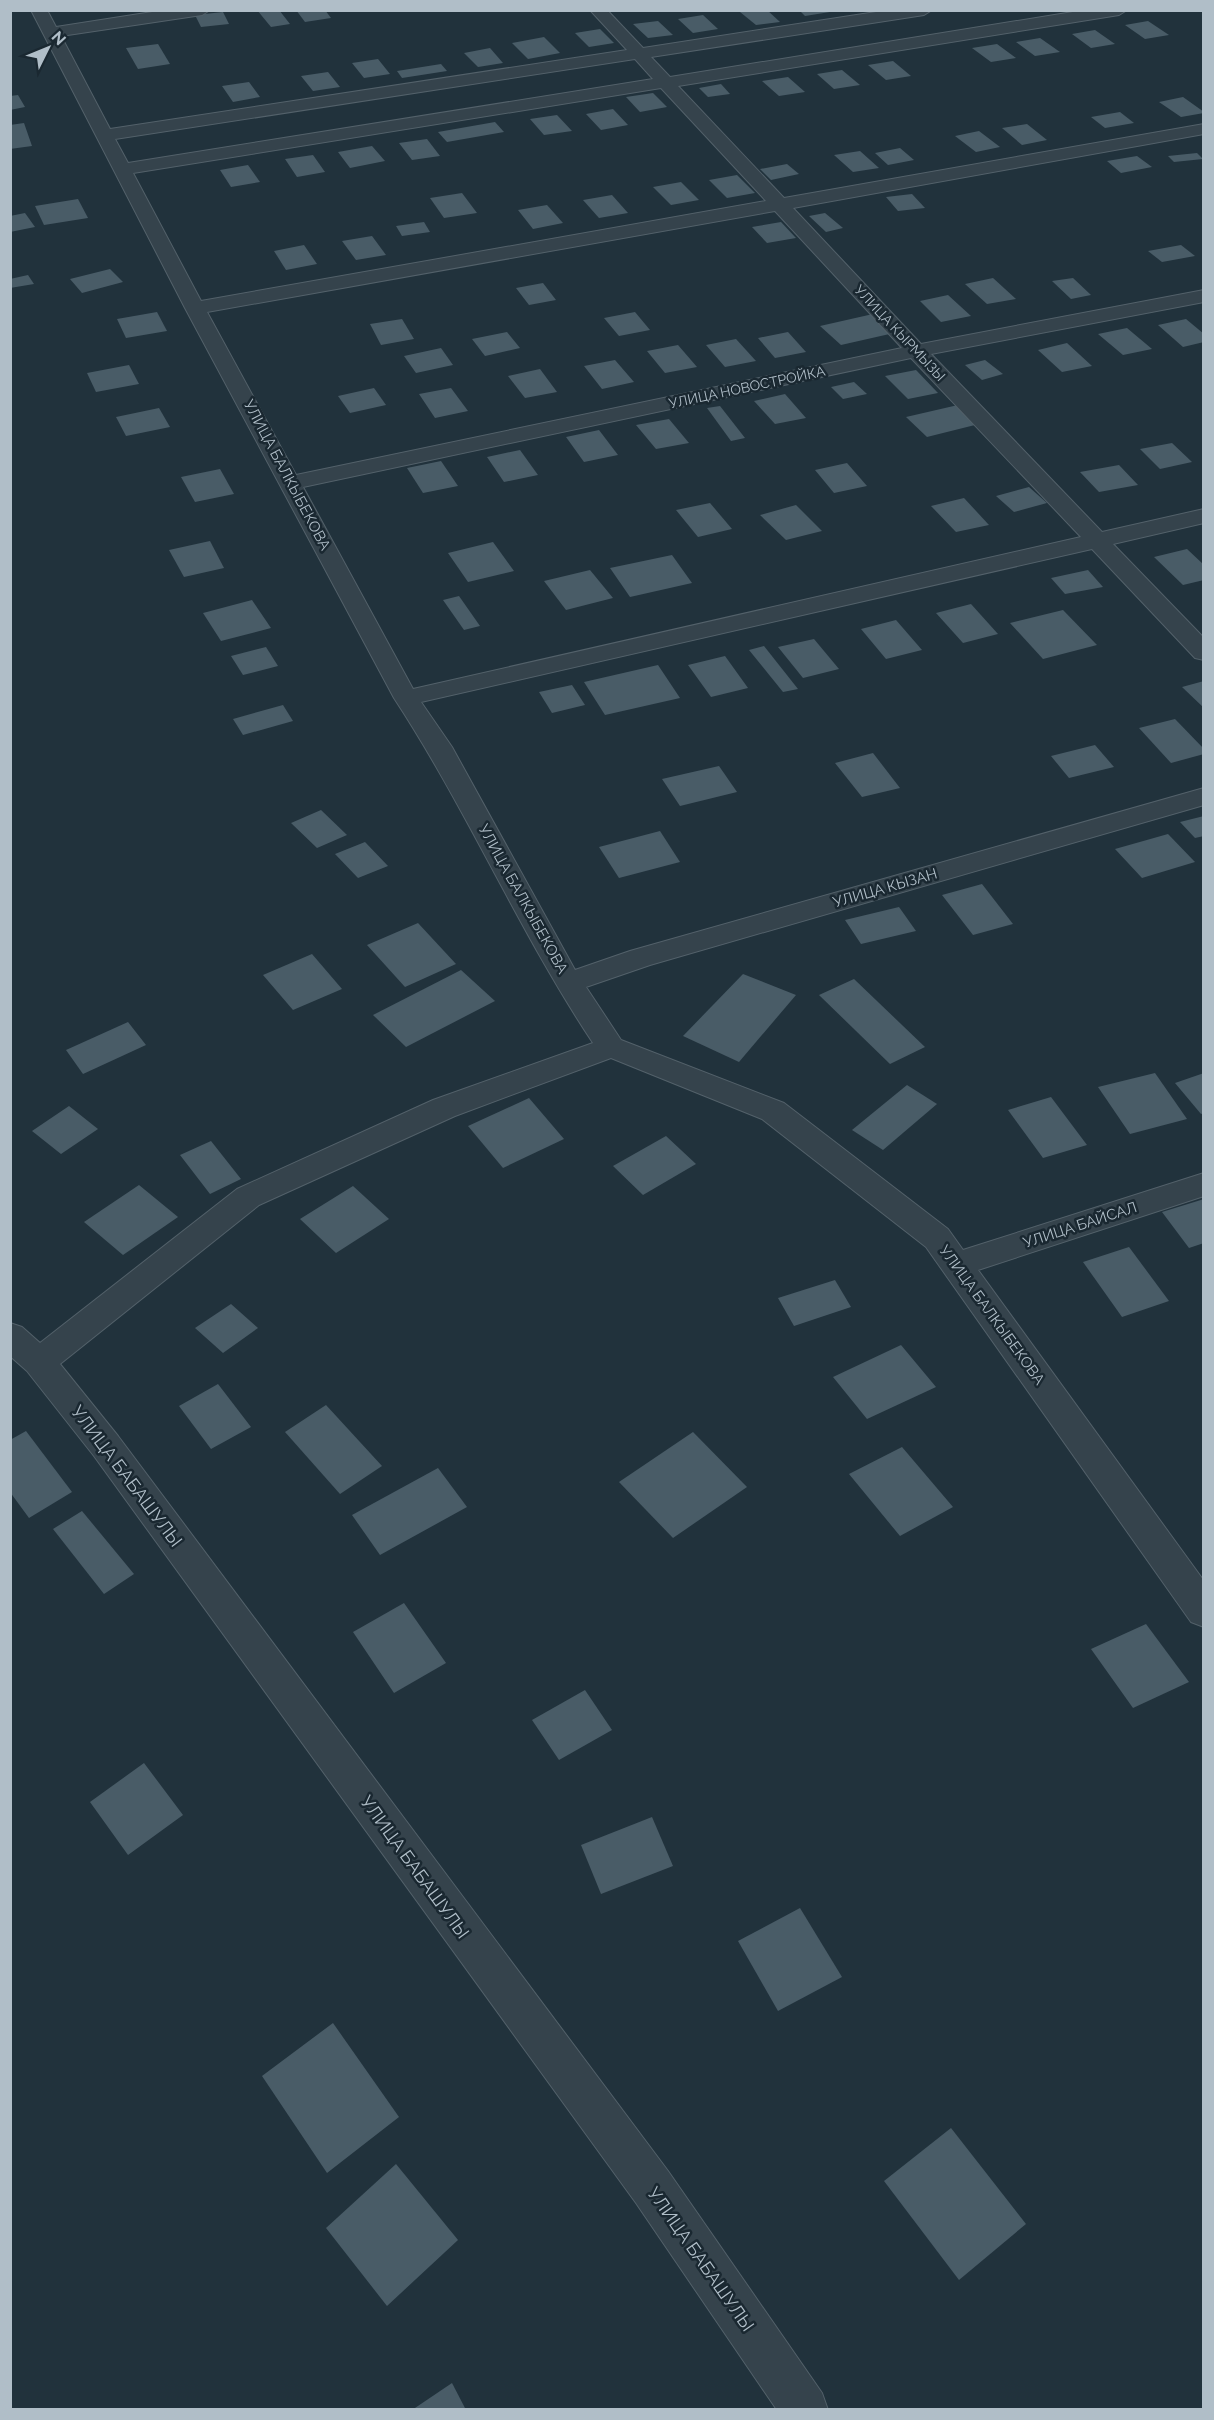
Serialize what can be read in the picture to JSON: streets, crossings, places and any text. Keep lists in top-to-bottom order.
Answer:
{
  "streets": {
    "street": [
      "УЛИЦА КЫРМЫЗЫ",
      "УЛИЦА НОВОСТРОЙКА",
      "УЛИЦА БАЛКЫБЕКОВА",
      "УЛИЦА КЫЗАН",
      "УЛИЦА БАЙСАЛ",
      "УЛИЦА БАБАШУЛЫ"
    ]
  },
  "crossings": [
    ["УЛИЦА КЫРМЫЗЫ", "УЛИЦА НОВОСТРОЙКА"],
    ["УЛИЦА НОВОСТРОЙКА", "УЛИЦА БАЛКЫБЕКОВА"],
    ["УЛИЦА БАЛКЫБЕКОВА", "УЛИЦА КЫЗАН"],
    ["УЛИЦА БАЛКЫБЕКОВА", "УЛИЦА БАЙСАЛ"]
  ],
  "north": "top right"
}
